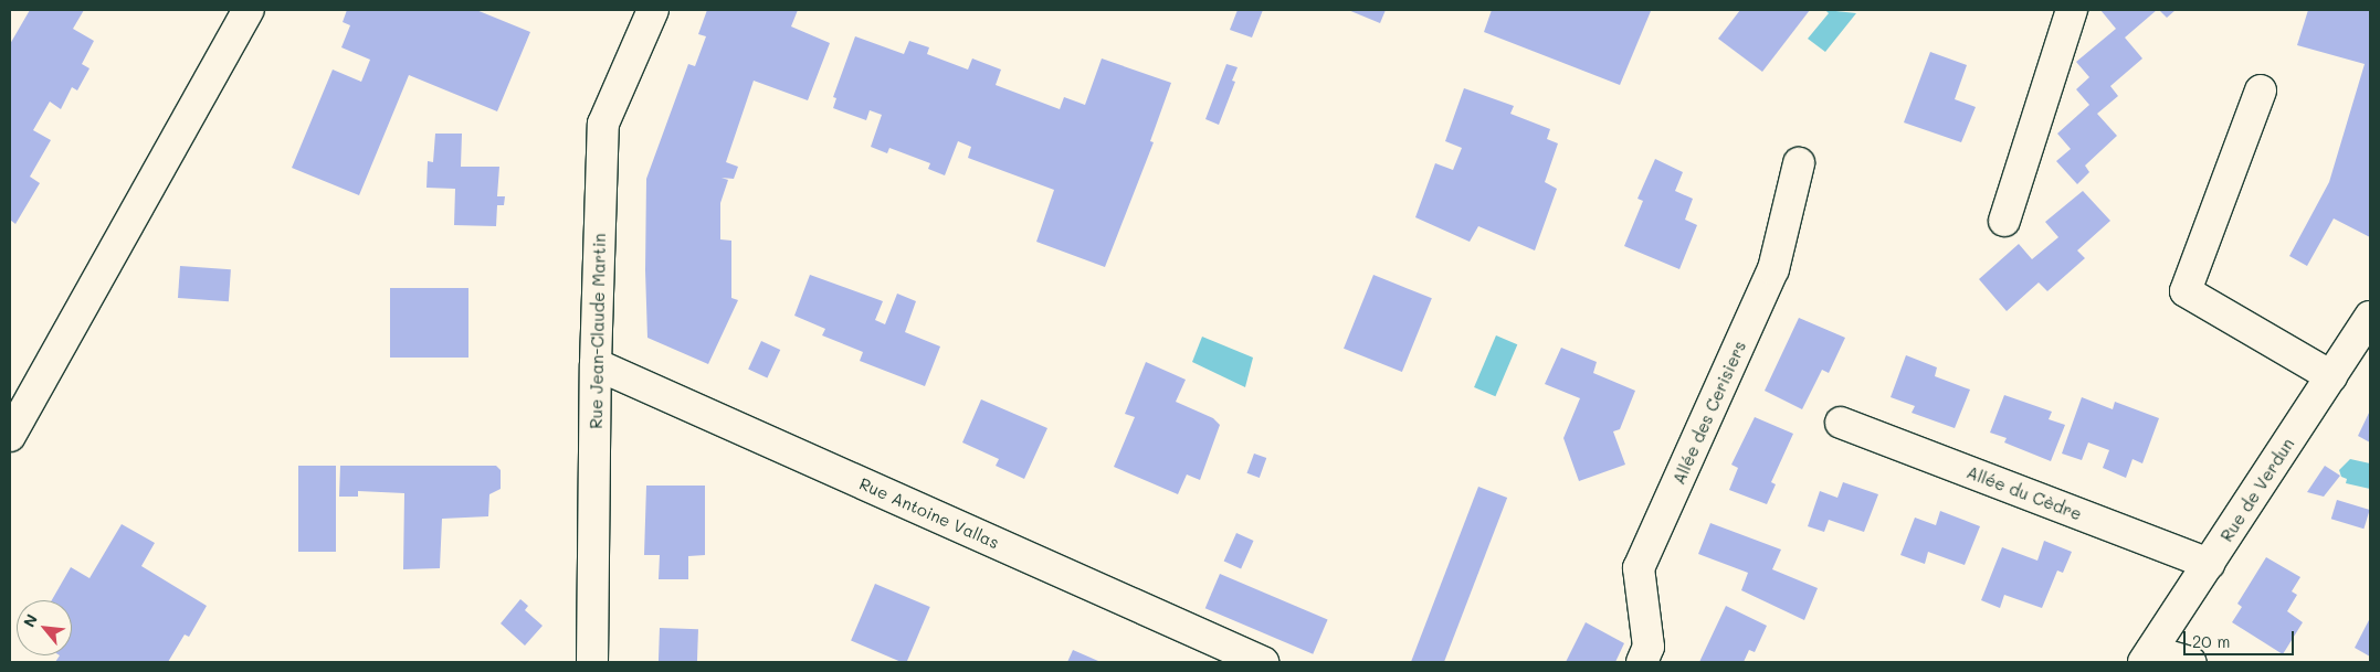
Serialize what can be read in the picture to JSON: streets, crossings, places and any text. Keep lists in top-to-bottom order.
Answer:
{
  "streets": {
    "street": [
      "Rue Jean-Claude Martin",
      "Allée des Cerisiers",
      "Rue de Verdun",
      "Allée du Cèdre",
      "Rue Antoine Vallas"
    ]
  },
  "crossings": [
    ["Rue Jean-Claude Martin", "Rue Antoine Vallas"],
    ["Rue de Verdun", "Allée du Cèdre"]
  ],
  "scale_bar": "20 m",
  "north": "top left"
}
